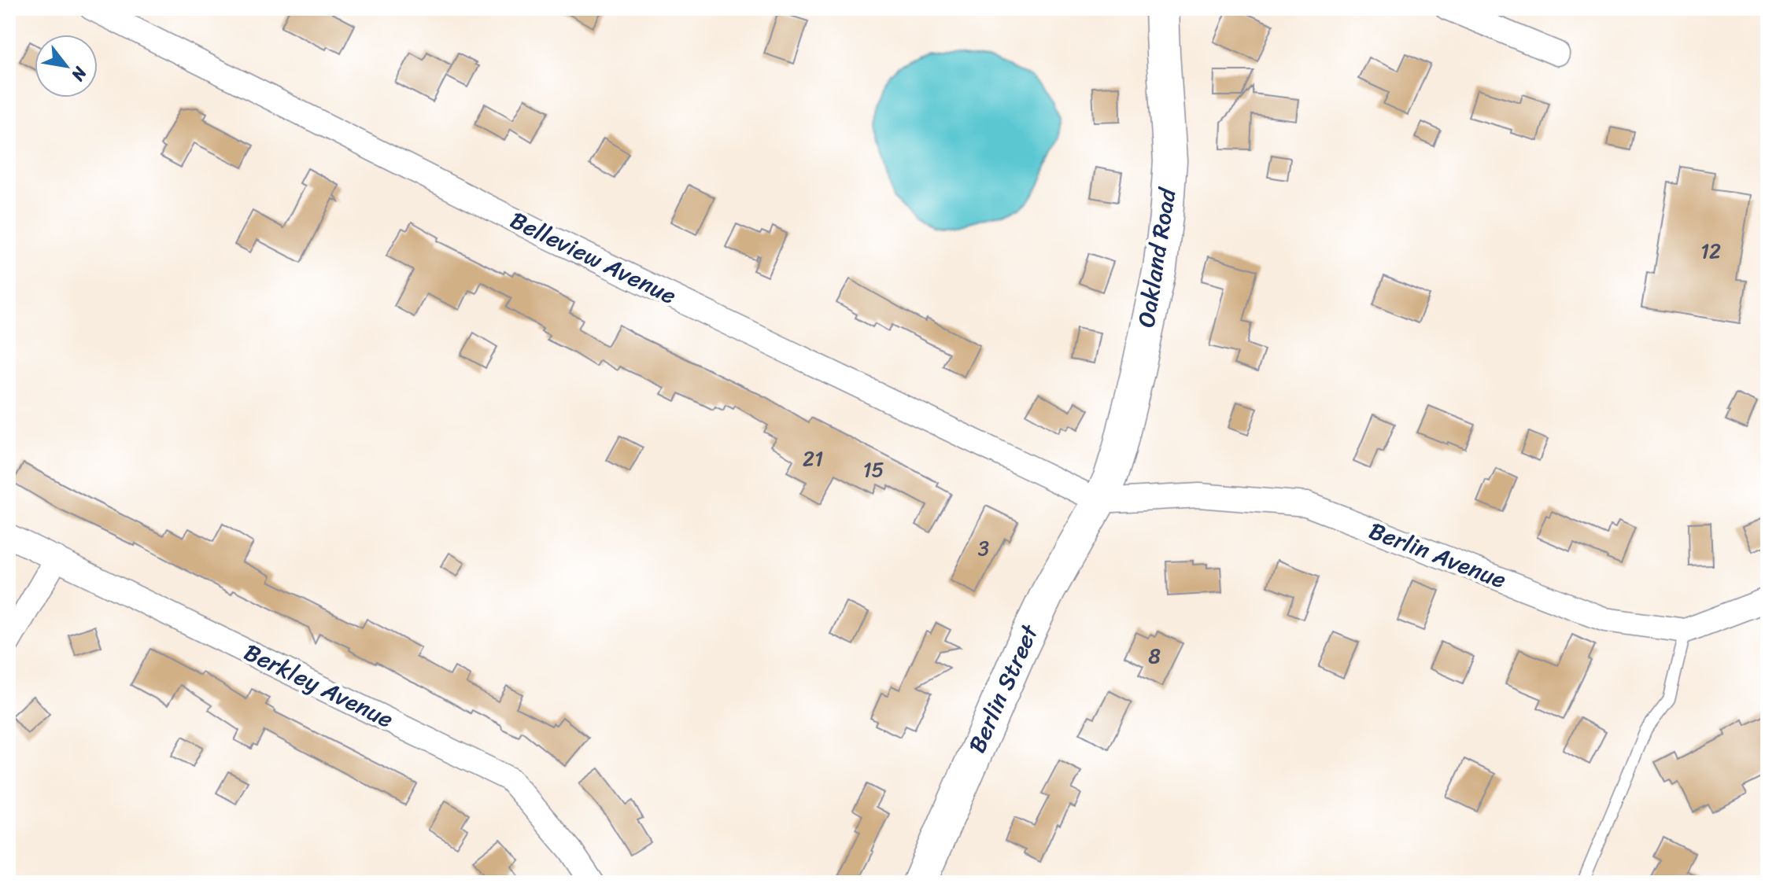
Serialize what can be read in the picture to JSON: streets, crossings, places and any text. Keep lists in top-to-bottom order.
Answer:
{
  "streets": {
    "main road": ["Oakland Road", "Berlin Street"],
    "street": ["Belleview Avenue", "Berlin Avenue", "Berkley Avenue"]
  },
  "crossings": [
    ["Belleview Avenue", "Oakland Road"],
    ["Belleview Avenue", "Berlin Avenue"],
    ["Belleview Avenue", "Berlin Street"],
    ["Oakland Road", "Berlin Avenue"],
    ["Oakland Road", "Berlin Street"],
    ["Berlin Avenue", "Berlin Street"]
  ],
  "house_numbers": [
    "12",
    "21",
    "15",
    "3",
    "8"
  ],
  "north": "bottom right"
}
